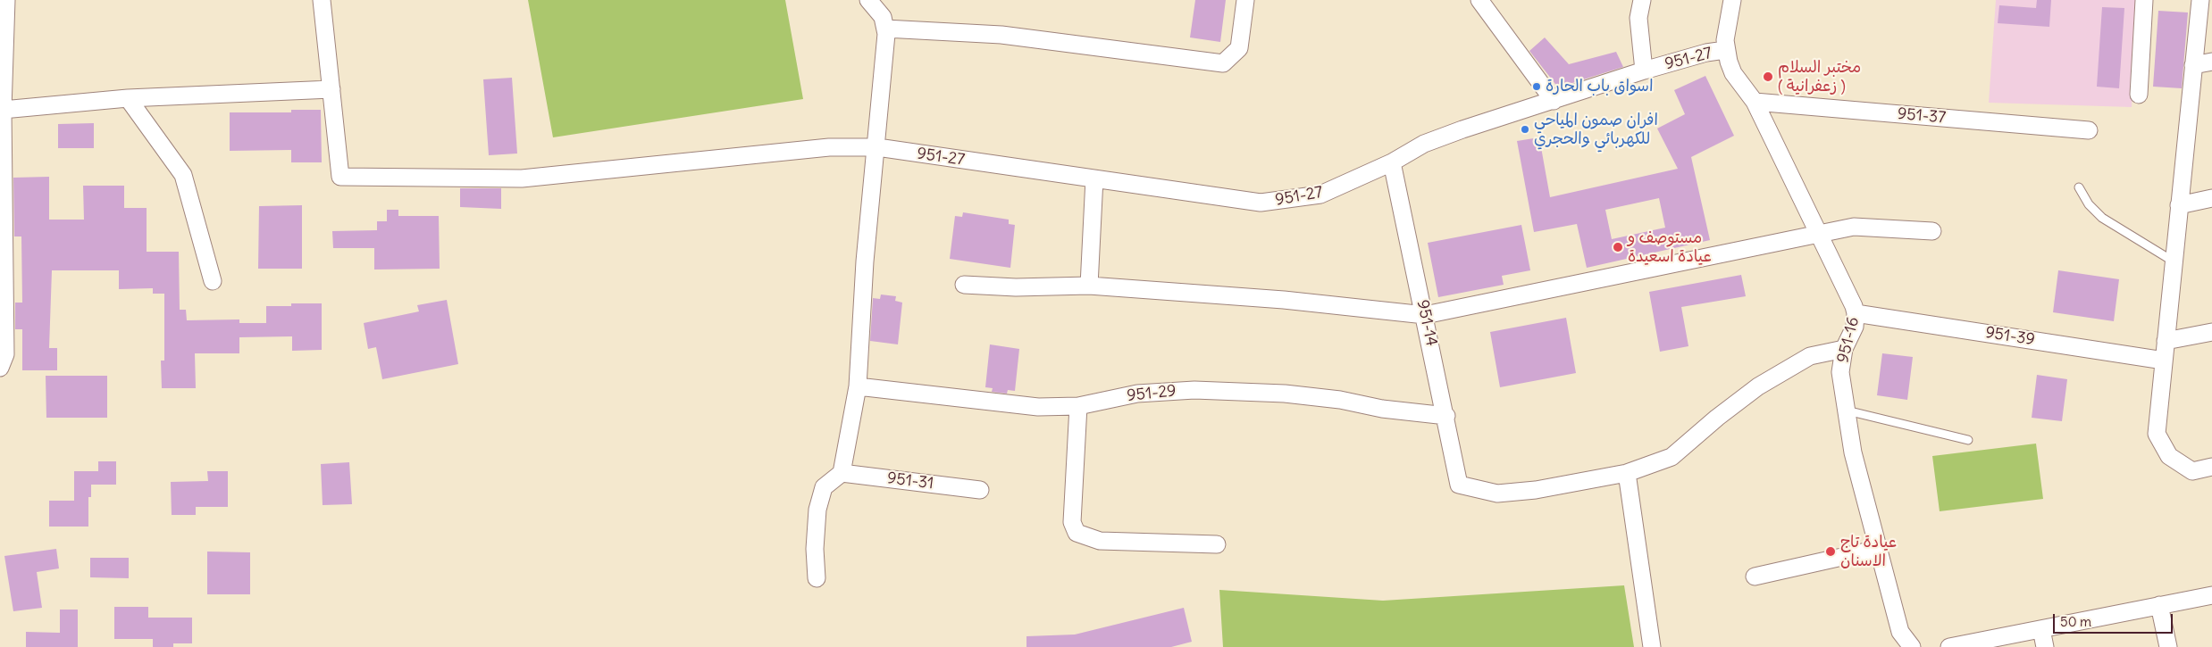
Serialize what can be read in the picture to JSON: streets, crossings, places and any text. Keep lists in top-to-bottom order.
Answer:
{
  "streets": {
    "street": [
      "951-27",
      "951-37",
      "951-14",
      "951-39",
      "951-16",
      "951-29",
      "951-31"
    ]
  },
  "crossings": [
    ["951-27", "951-14"],
    ["951-27", "951-16"],
    ["951-37", "951-16"],
    ["951-14", "951-29"],
    ["951-39", "951-16"]
  ],
  "places": [
    "مختبر السلام ( زعفرانية )",
    "اسواق باب الحارة",
    "افران صمون المياحي للكهربائي والحجري",
    "مستوصف و عيادة اسعيدة",
    "عيادة تاج الاسنان"
  ],
  "scale_bar": "50 m"
}
